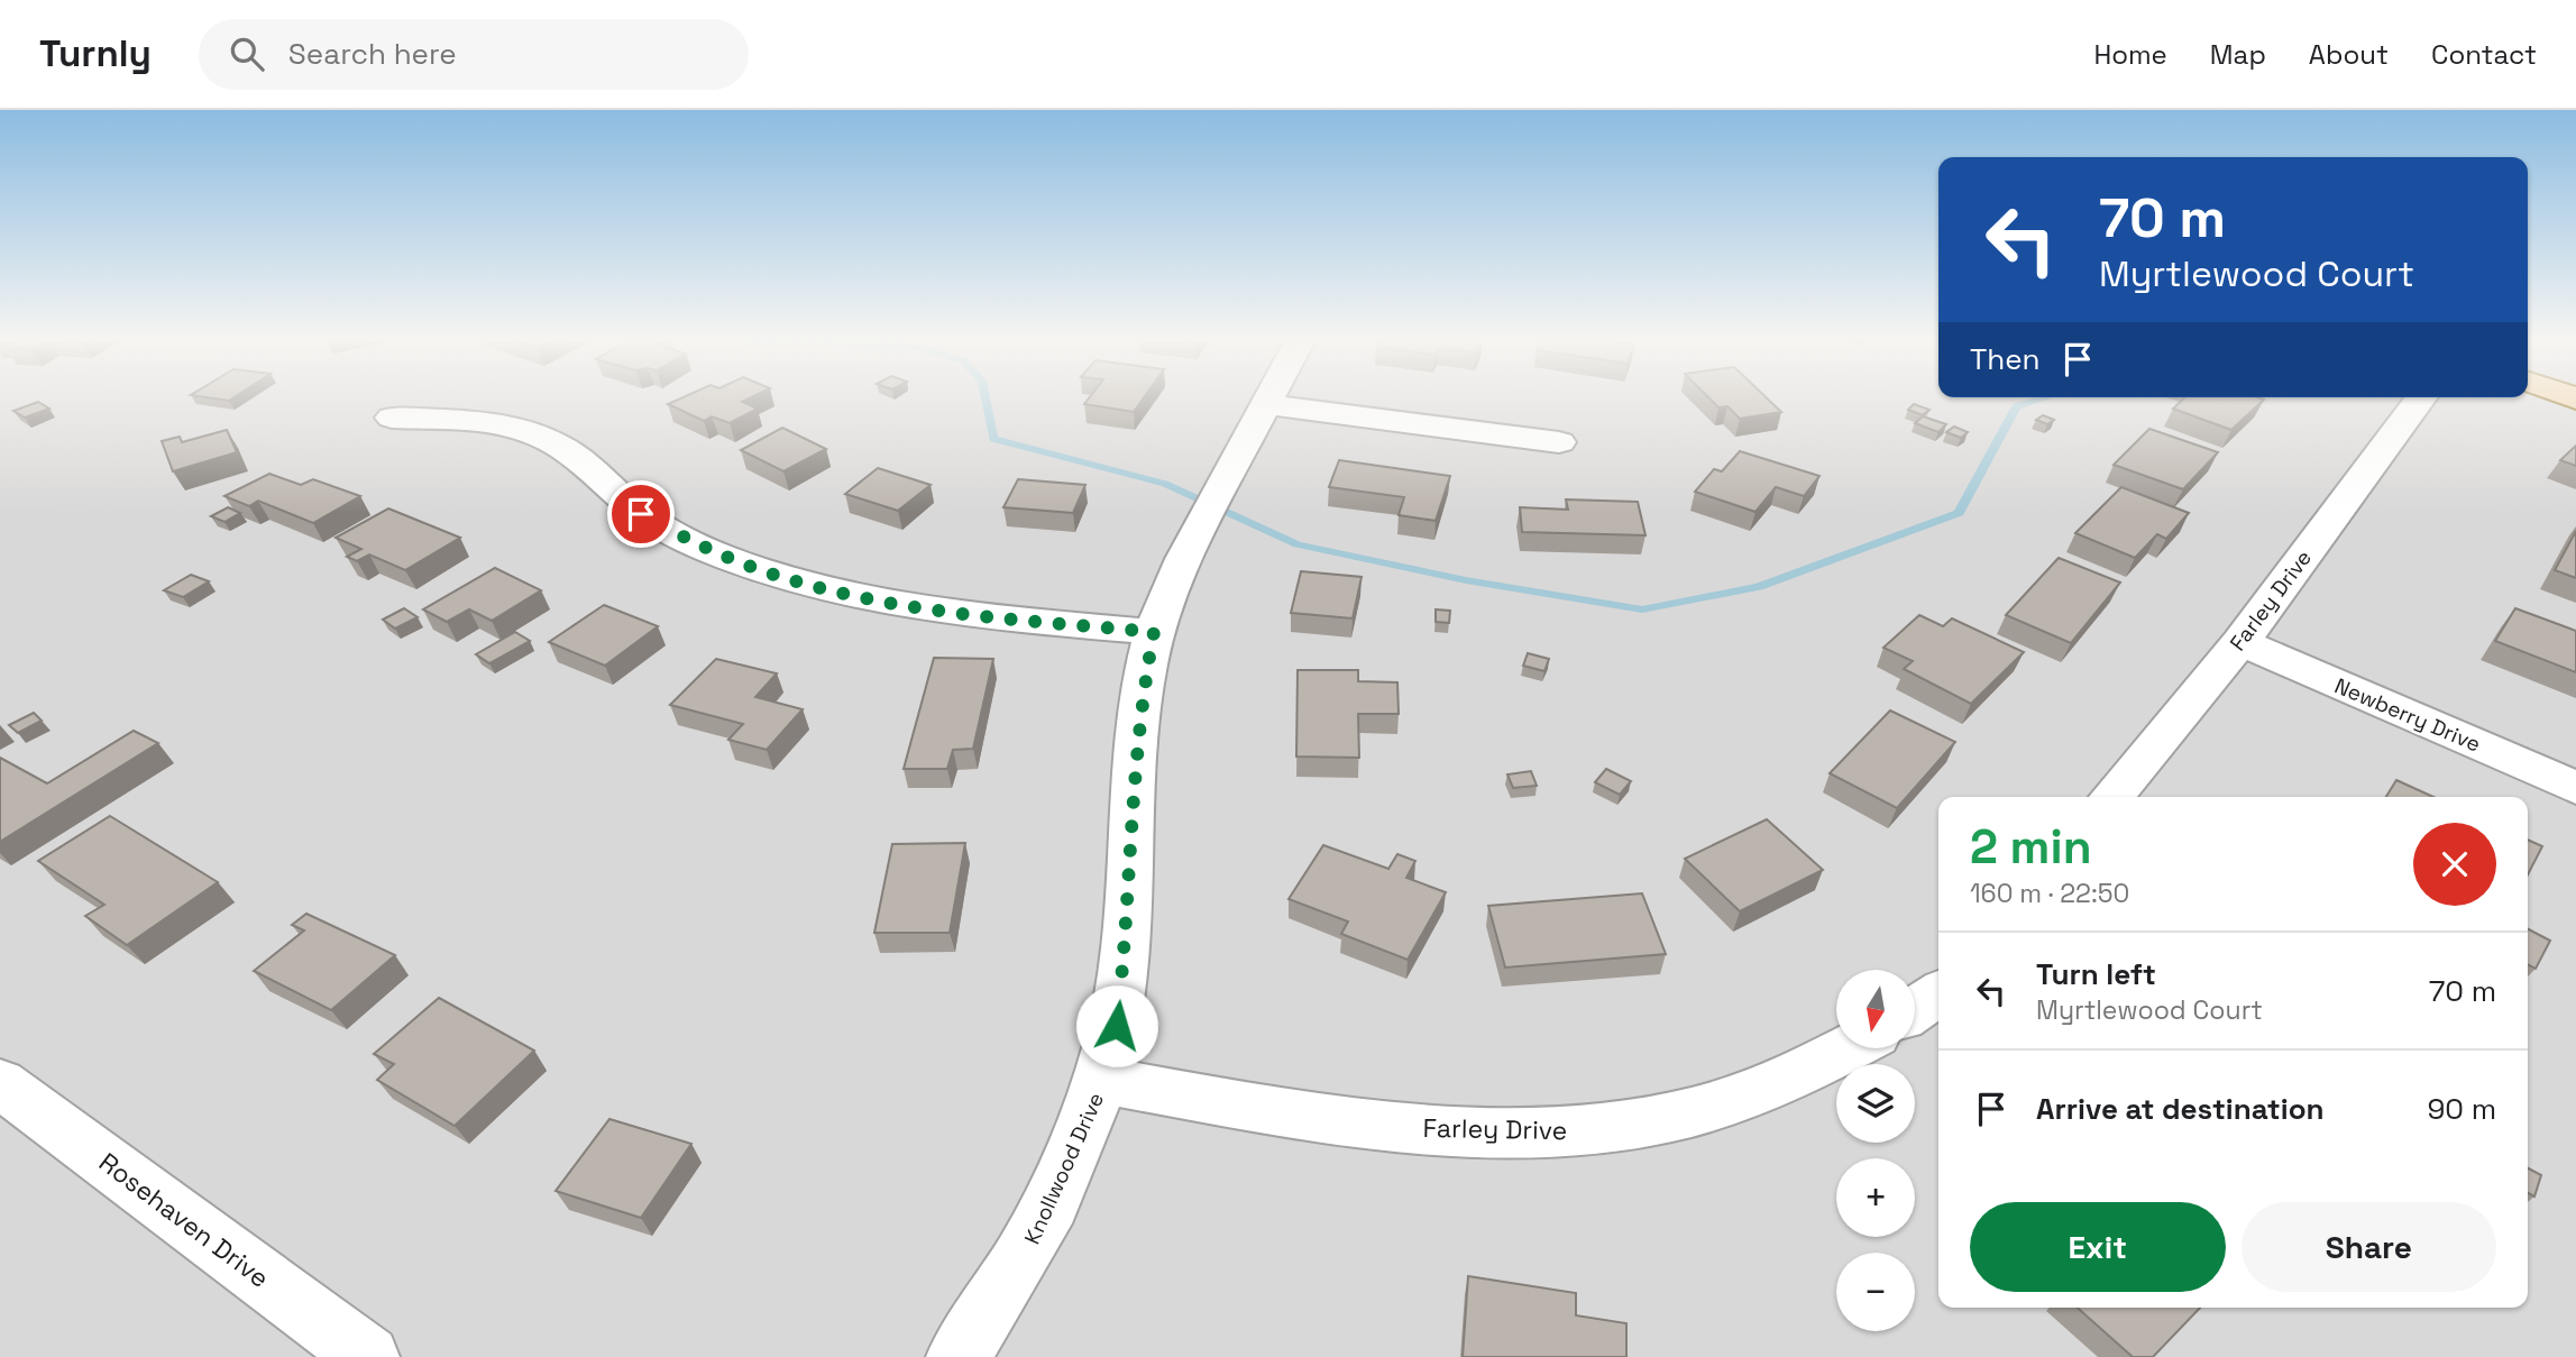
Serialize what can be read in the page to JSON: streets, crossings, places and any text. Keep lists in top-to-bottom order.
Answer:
{
  "streets": {
    "street": [
      "Farley Drive",
      "Newberry Drive",
      "Knollwood Drive",
      "Rosehaven Drive"
    ]
  },
  "crossings": [
    ["Farley Drive", "Newberry Drive"],
    ["Farley Drive", "Knollwood Drive"]
  ],
  "north": "bottom",
  "page": {
    "header": "Turnly",
    "search": "Search here",
    "nav": [
      "Home",
      "Map",
      "About",
      "Contact"
    ],
    "turn": ["70 m", "Myrtlewood Court"],
    "then": "Then",
    "heading": ["2 min", "160 m · 22:50"],
    "list": [
      {
        "name": "Turn left",
        "note": "Myrtlewood Court",
        "value": "70 m"
      },
      {
        "name": "Arrive at destination",
        "value": "90 m"
      }
    ],
    "map_buttons": ["+", "−"],
    "buttons": ["Exit", "Share"]
  }
}
